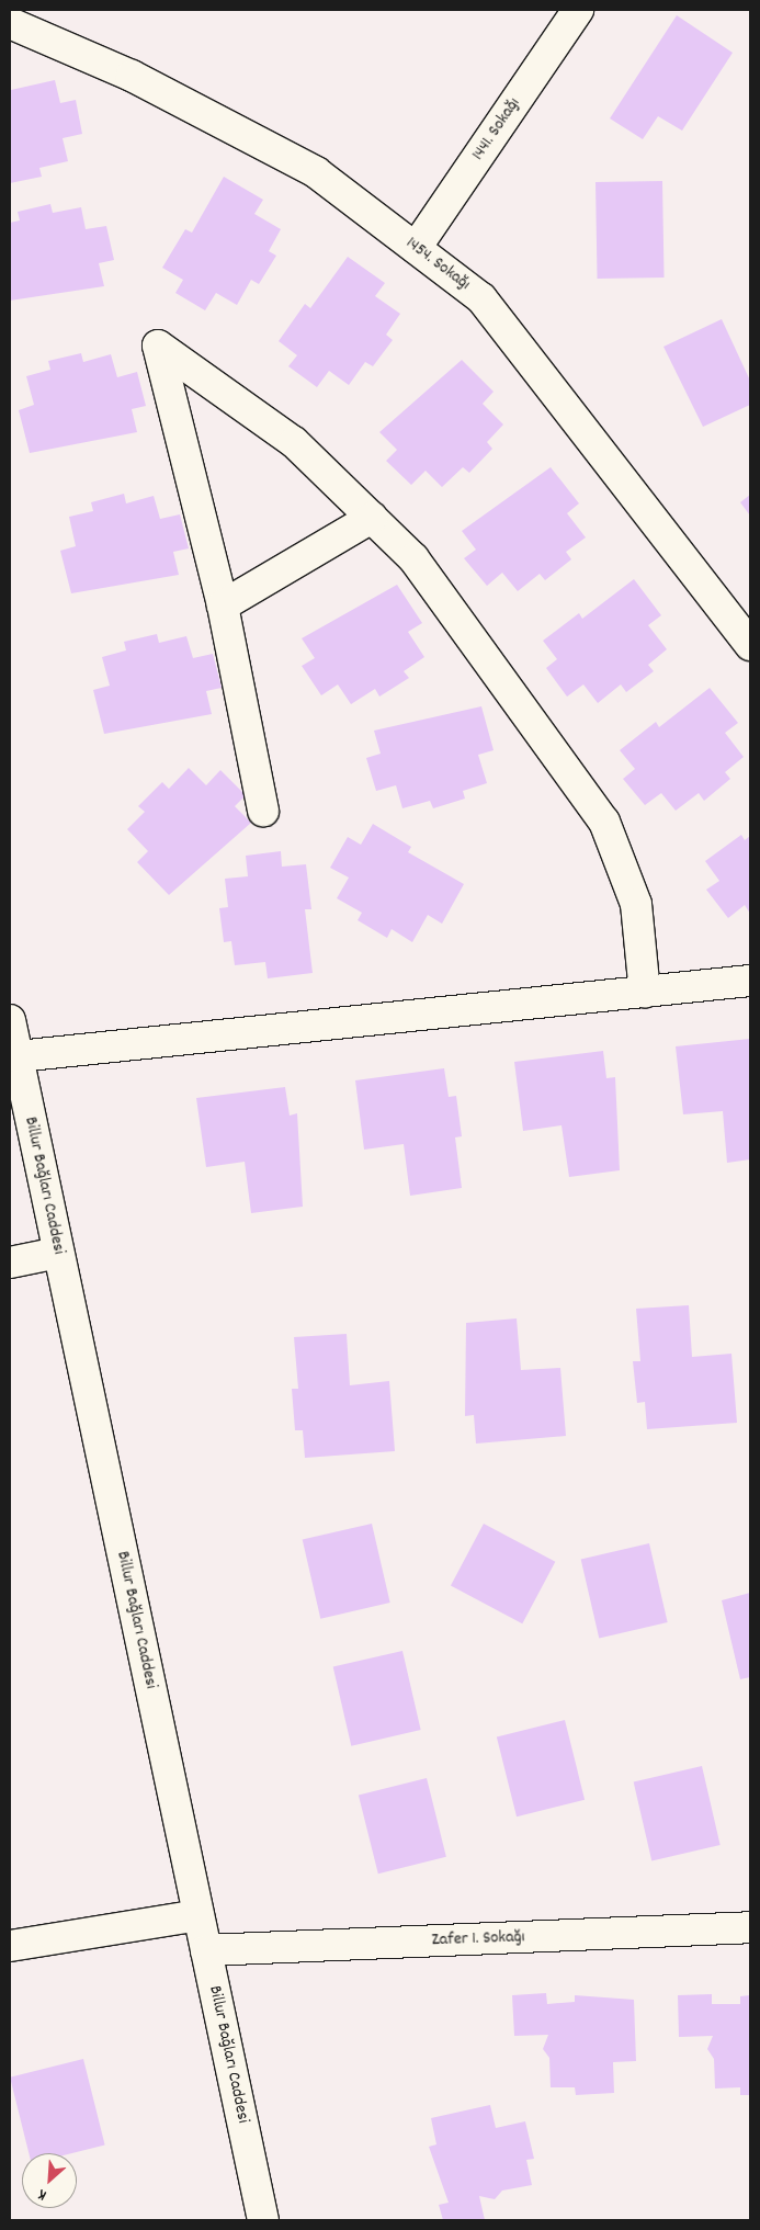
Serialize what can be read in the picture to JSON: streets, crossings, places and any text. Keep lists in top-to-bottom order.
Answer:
{
  "streets": {
    "street": [
      "1441. Sokağı",
      "1454. Sokağı",
      "Billur Bağları Caddesi",
      "Zafer 1. Sokağı"
    ]
  },
  "crossings": [
    ["1441. Sokağı", "1454. Sokağı"],
    ["Billur Bağları Caddesi", "Zafer 1. Sokağı"]
  ],
  "north": "bottom left"
}
